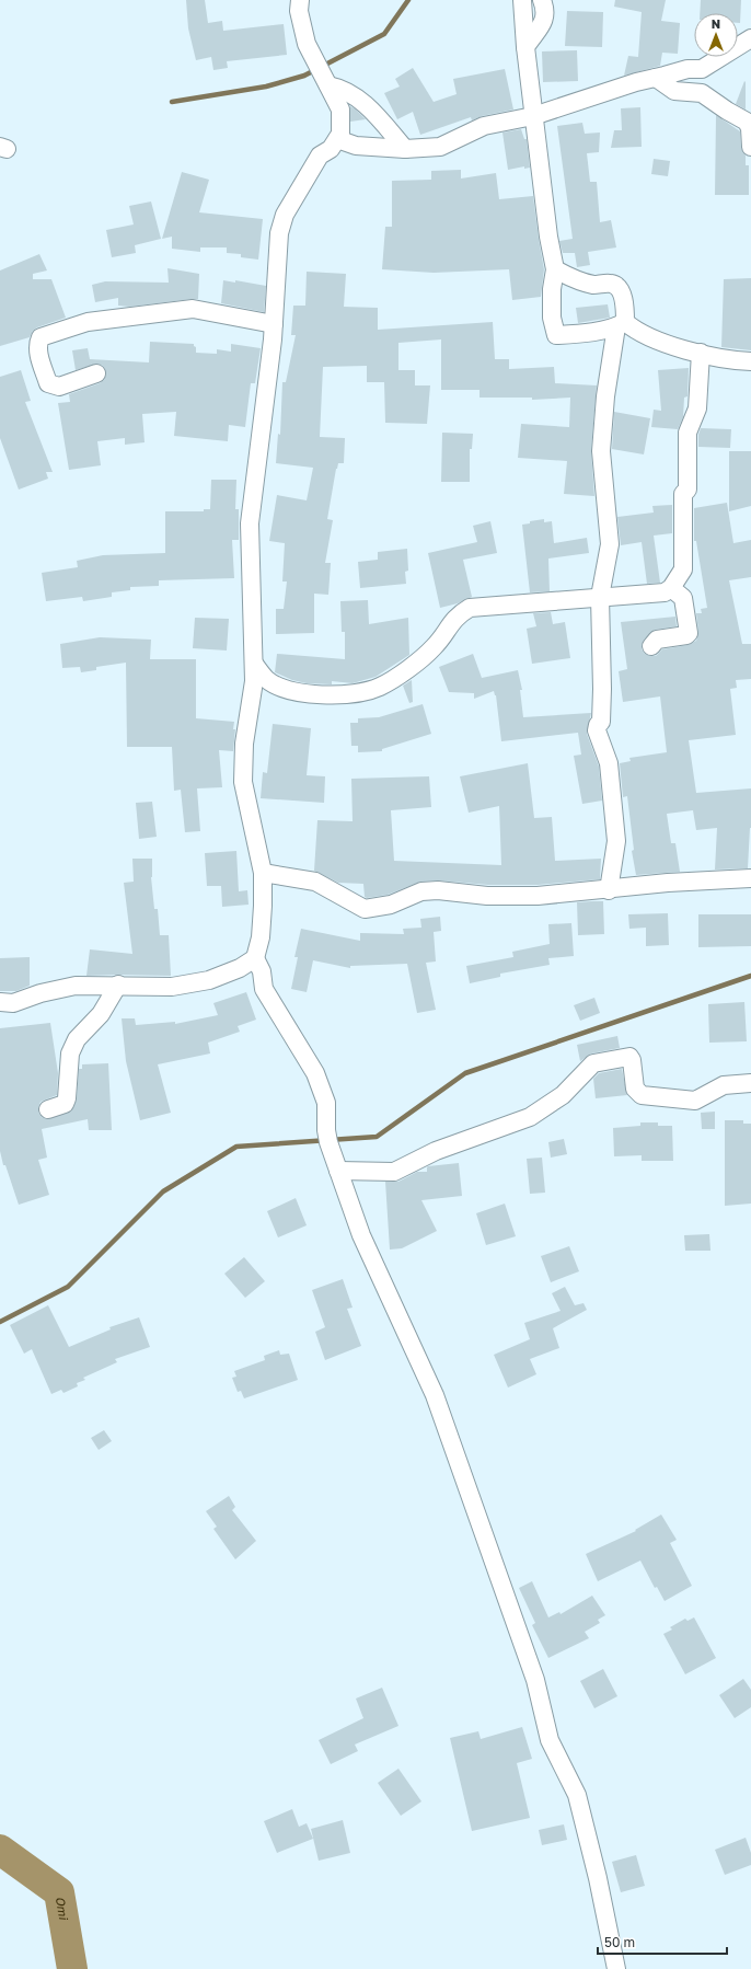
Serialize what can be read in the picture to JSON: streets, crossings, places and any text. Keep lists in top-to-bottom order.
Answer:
{
  "water": ["Omi"],
  "scale_bar": "50 m",
  "north": "top"
}
